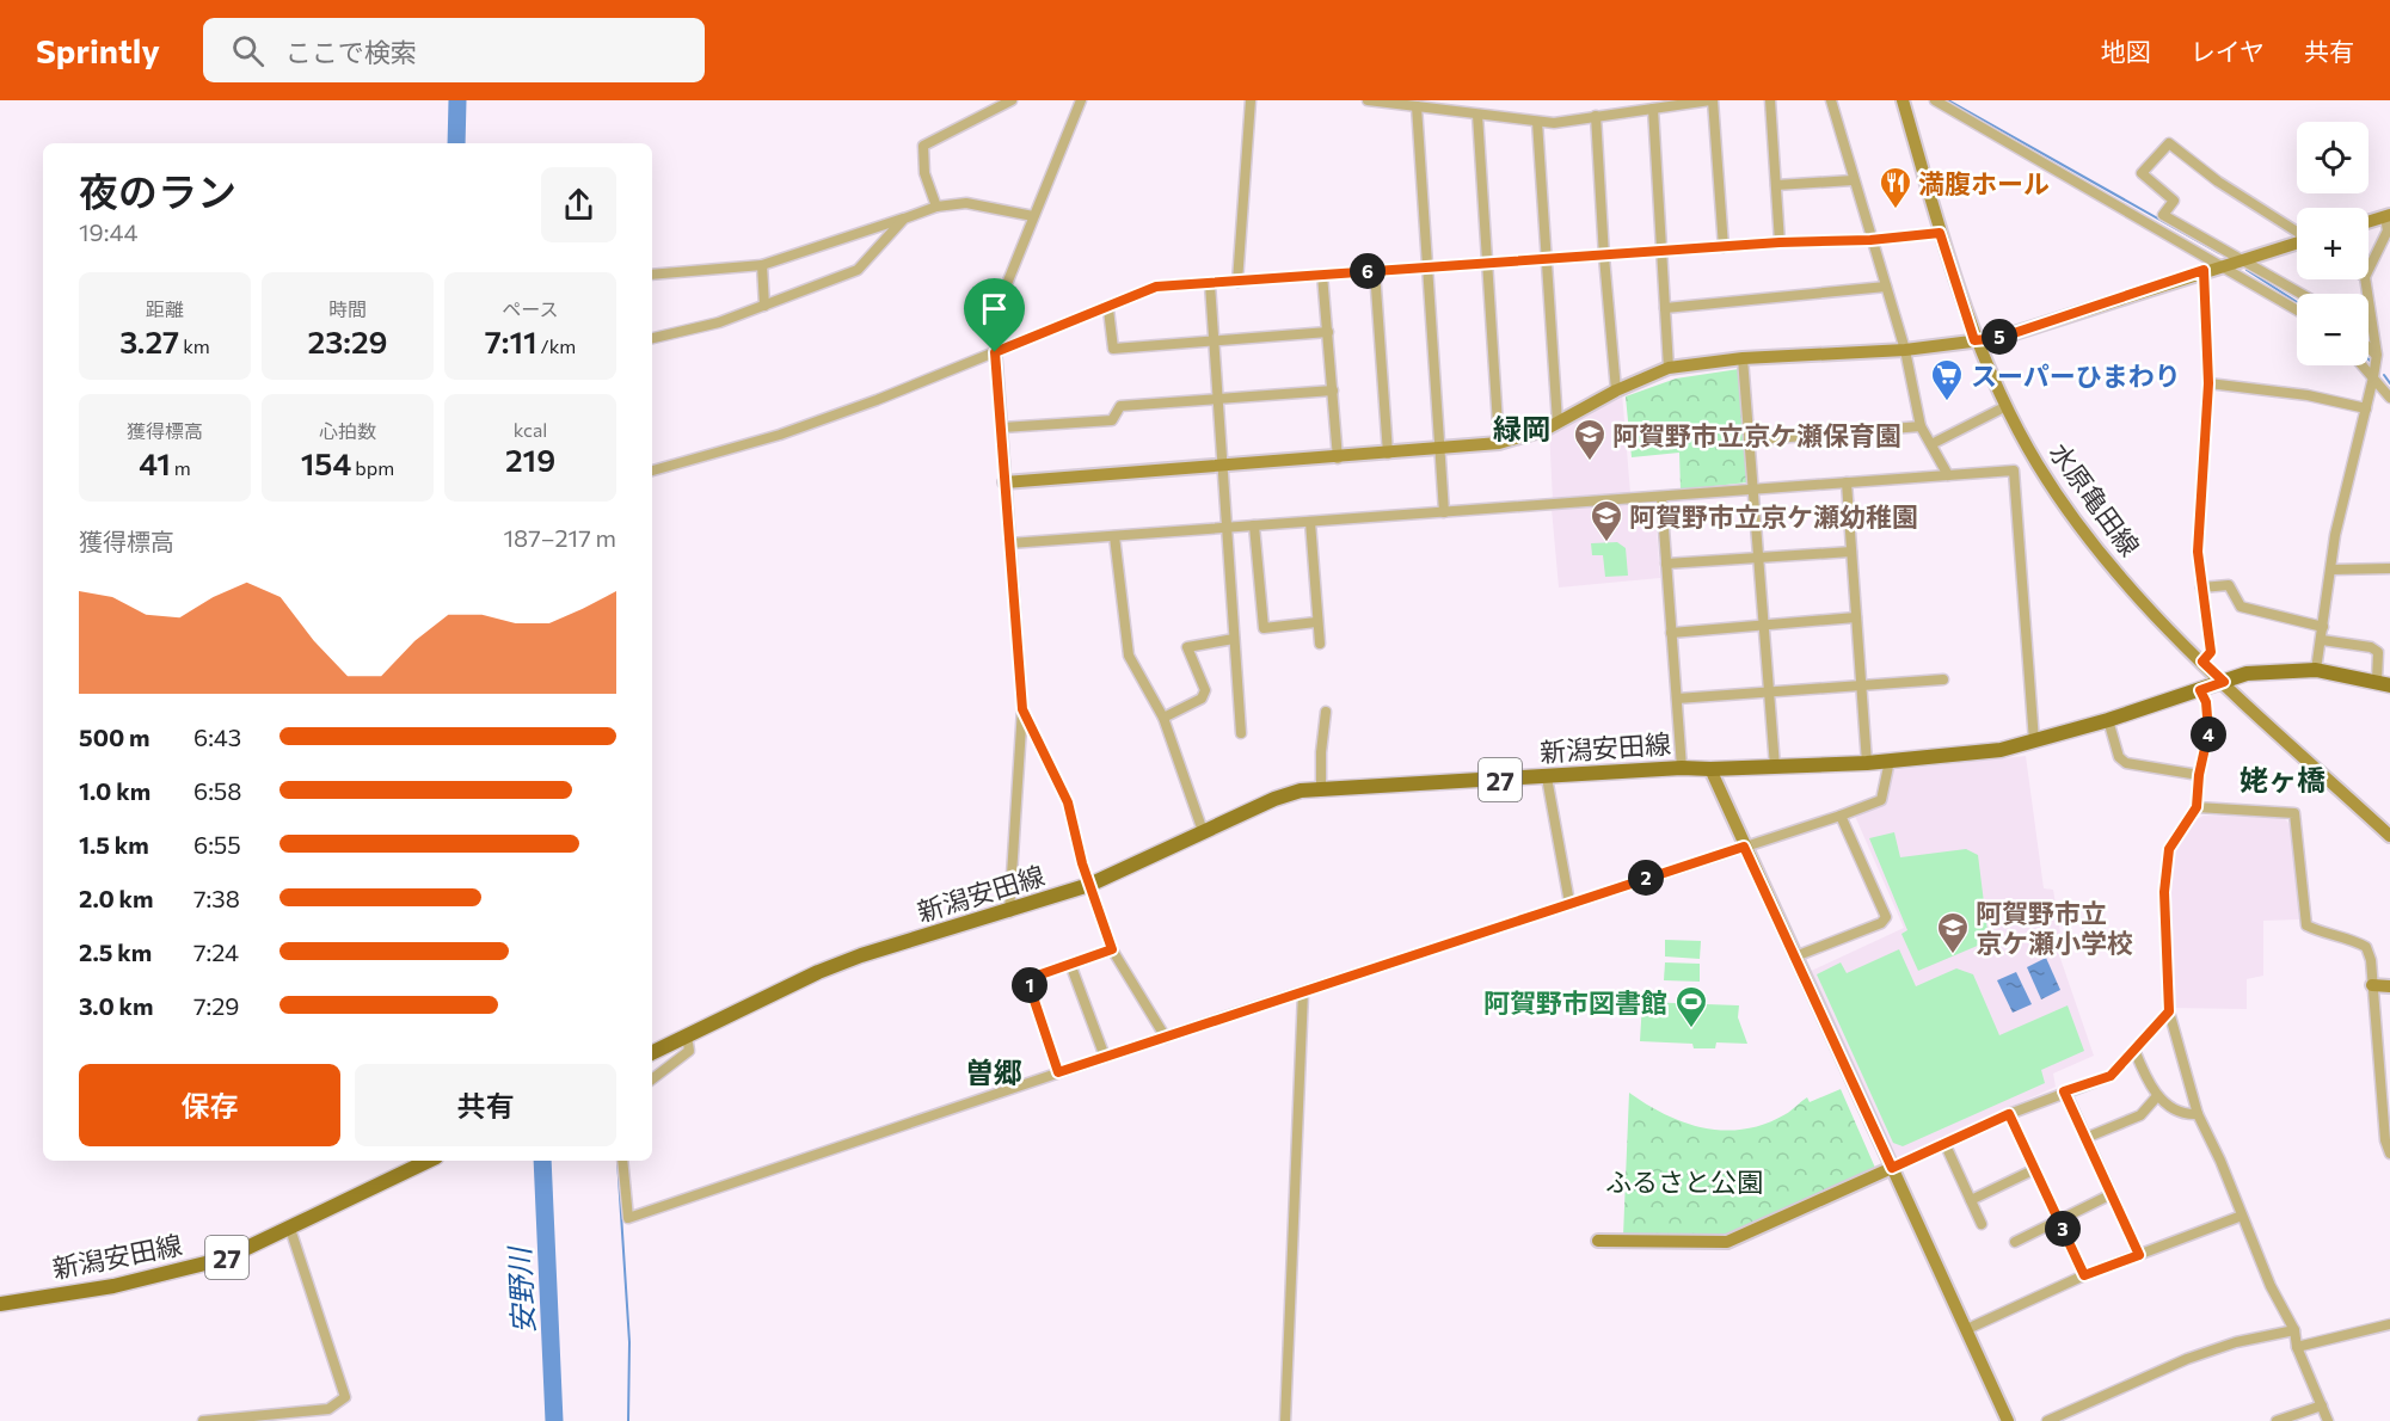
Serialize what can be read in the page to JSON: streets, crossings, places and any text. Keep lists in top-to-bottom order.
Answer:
{
  "streets": {
    "main road": ["新潟安田線", "27"],
    "street": ["水原亀田線"]
  },
  "crossings": [
    ["水原亀田線", "新潟安田線"]
  ],
  "districts": ["緑岡", "姥ヶ橋", "曽郷"],
  "water": ["安野川"],
  "parks": ["ふるさと公園"],
  "places": {
    "restaurant": ["満腹ホール"],
    "supermarket": ["スーパーひまわり"],
    "school or university": ["阿賀野市立京ケ瀬保育園", "阿賀野市立京ケ瀬幼稚園", "阿賀野市立 京ケ瀬小学校"],
    "sports": ["阿賀野市図書館"]
  },
  "page": {
    "header": "Sprintly",
    "search": "ここで検索",
    "nav": ["地図", "レイヤ", "共有"],
    "map_buttons": ["+", "−"],
    "heading": ["夜のラン", "19:44"],
    "pins": [
      "6",
      "5",
      "4",
      "2",
      "1",
      "3"
    ],
    "stats": [
      ["距離", "3.27 km"],
      ["時間", "23:29"],
      ["ペース", "7:11 /km"],
      ["獲得標高", "41 m"],
      ["心拍数", "154 bpm"],
      ["kcal", "219"]
    ],
    "chart": ["獲得標高", "187–217 m"],
    "list": [
      {
        "name": "500 m",
        "note": "6:43"
      },
      {
        "name": "1.0 km",
        "note": "6:58"
      },
      {
        "name": "1.5 km",
        "note": "6:55"
      },
      {
        "name": "2.0 km",
        "note": "7:38"
      },
      {
        "name": "2.5 km",
        "note": "7:24"
      },
      {
        "name": "3.0 km",
        "note": "7:29"
      }
    ],
    "buttons": ["保存", "共有"]
  }
}
